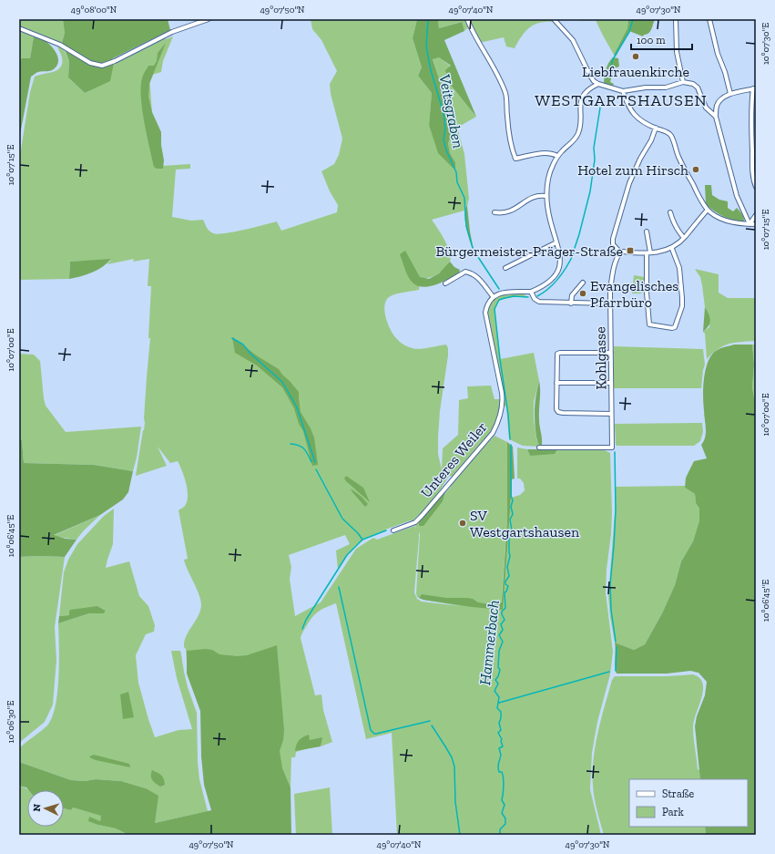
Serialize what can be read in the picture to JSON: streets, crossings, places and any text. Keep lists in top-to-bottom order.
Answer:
{
  "streets": {
    "street": ["Kohlgasse", "Unteres Weiler"]
  },
  "districts": ["WESTGARTSHAUSEN"],
  "water": ["Veitsgraben", "Hammerbach"],
  "places": {
    "other": [
      "Liebfrauenkirche",
      "Hotel zum Hirsch",
      "Evangelisches Pfarrbüro",
      "SV Westgartshausen"
    ],
    "transit": ["Bürgermeister-Präger-Straße"]
  },
  "legend": ["Straße", "Park"],
  "scale_bar": "100 m",
  "north": "left",
  "coordinates": [
    "49°08'00\"N",
    "49°07'50\"N",
    "49°07'40\"N",
    "49°07'30\"N",
    "10°07'30\"E",
    "10°07'15\"E",
    "10°07'00\"E",
    "10°06'45\"E",
    "10°06'30\"E"
  ]
}
